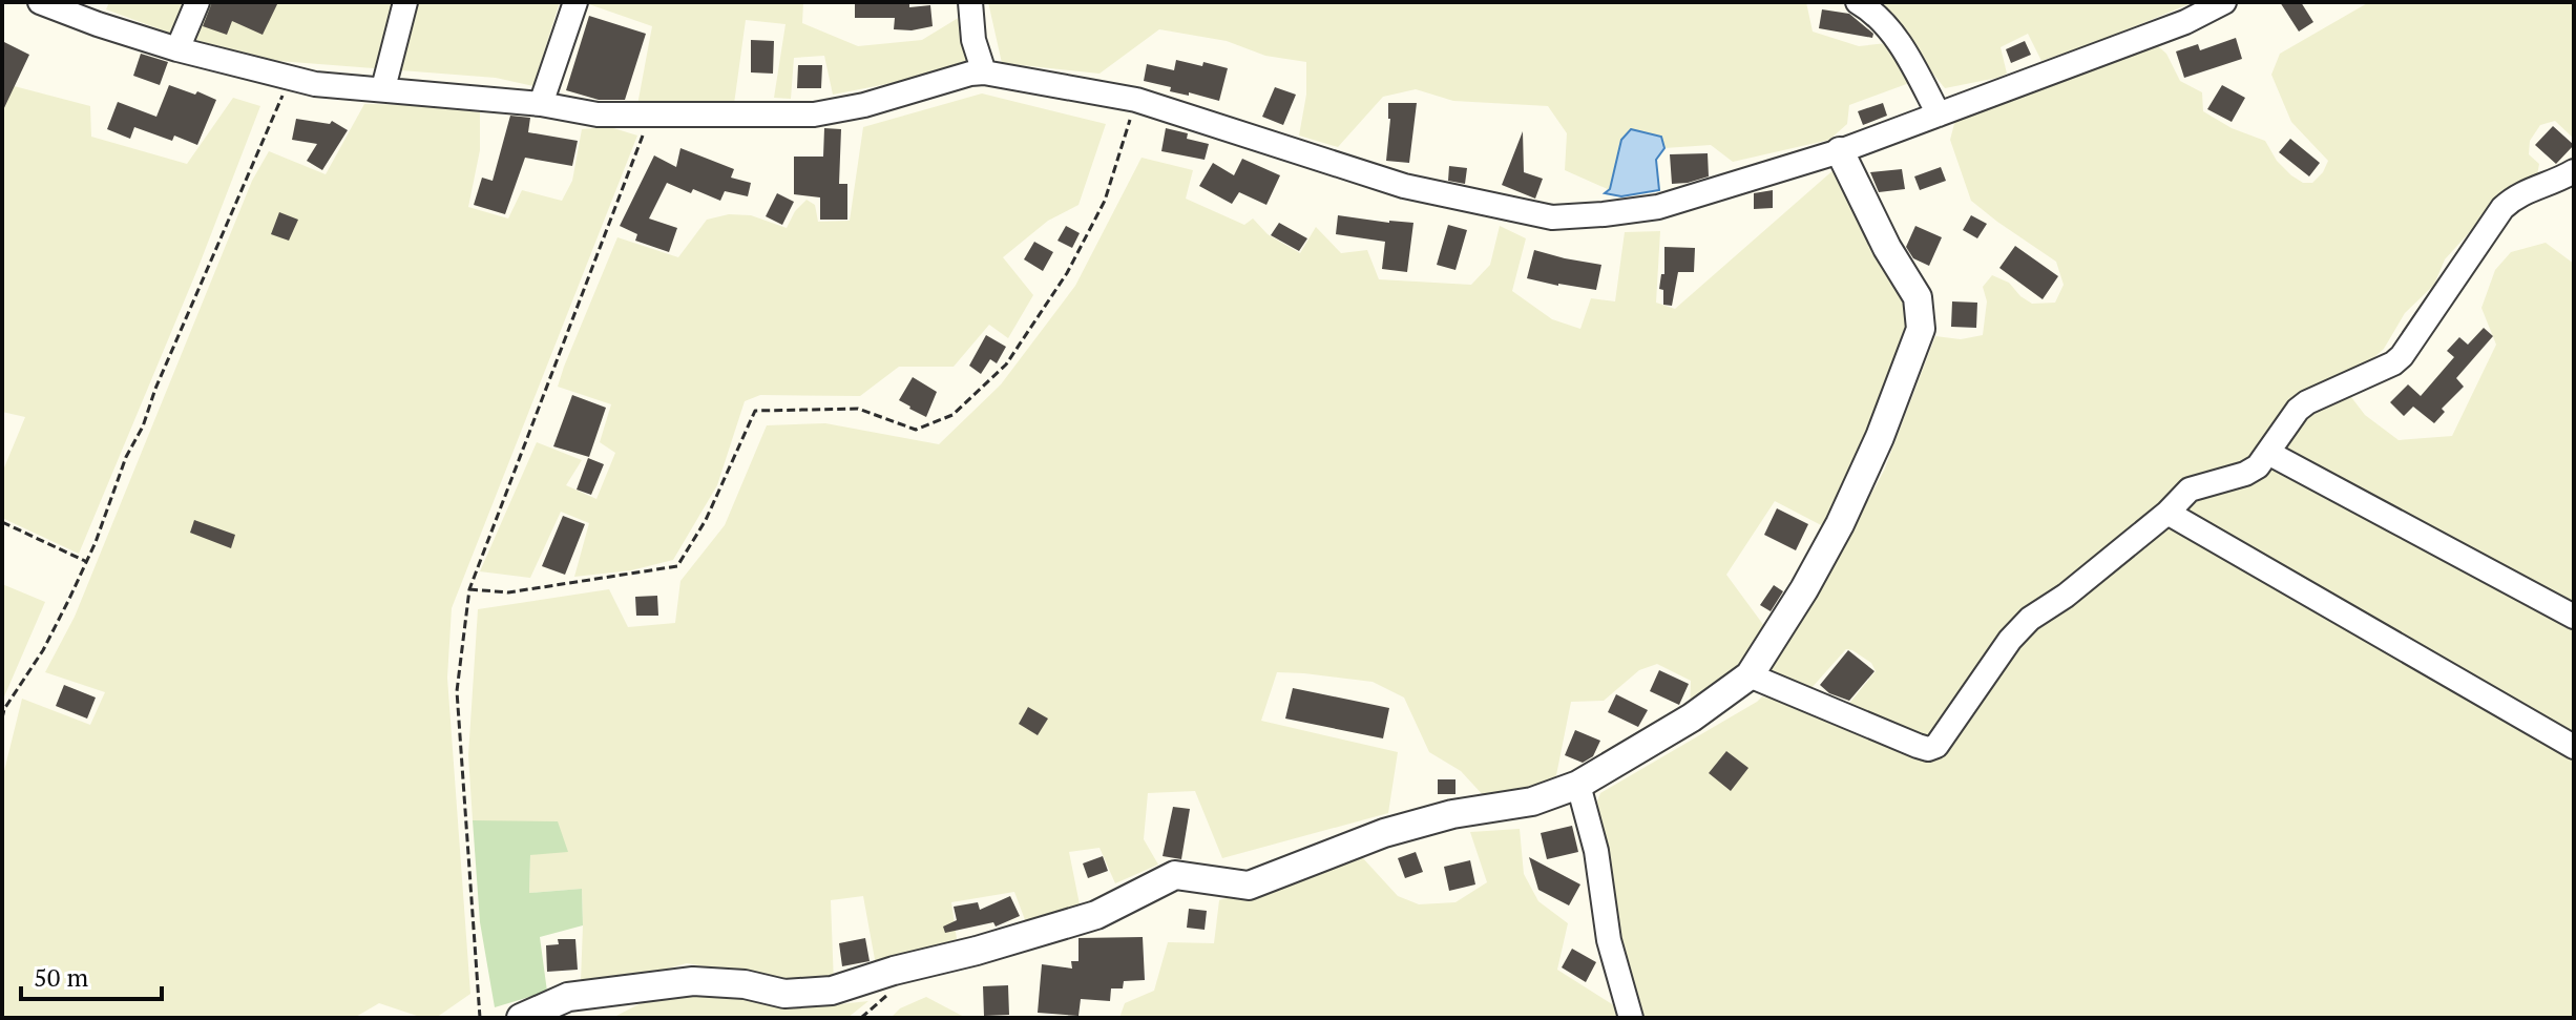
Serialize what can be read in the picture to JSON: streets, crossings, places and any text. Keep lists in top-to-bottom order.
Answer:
{
  "scale_bar": "50 m"
}
